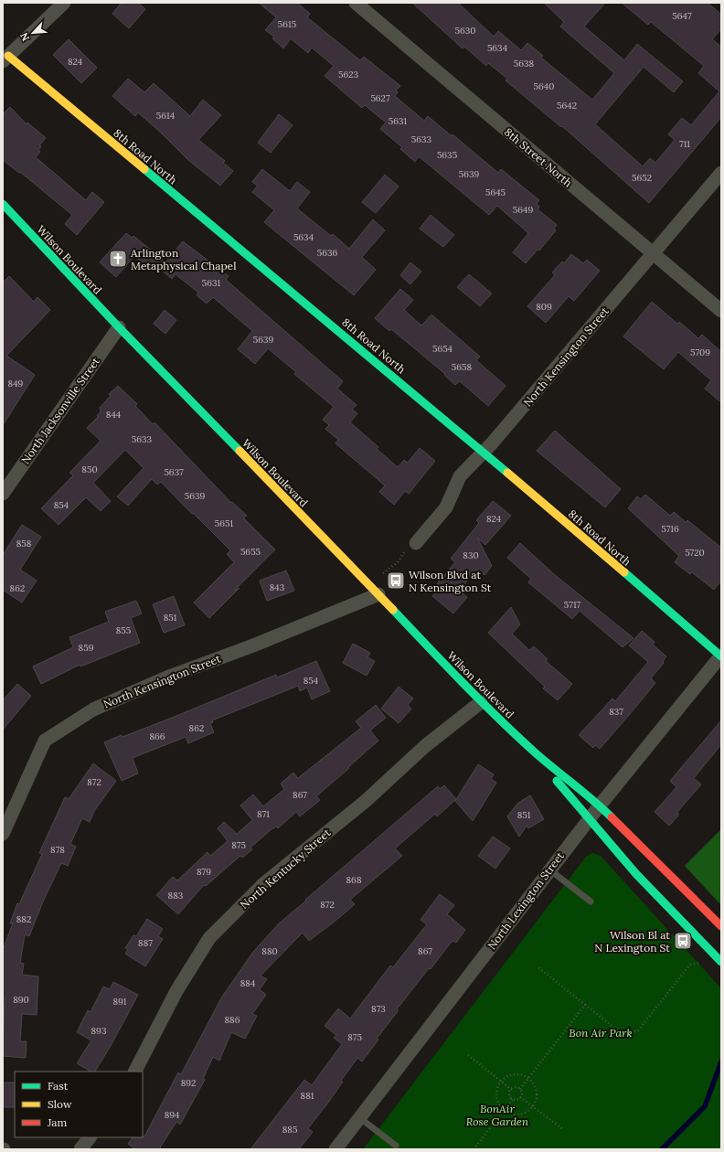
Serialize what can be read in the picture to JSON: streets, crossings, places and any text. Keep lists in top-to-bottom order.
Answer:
{
  "streets": {
    "main road": ["8th Road North", "Wilson Boulevard"],
    "street": [
      "8th Street North",
      "North Kensington Street",
      "North Jacksonville Street",
      "North Kentucky Street",
      "North Lexington Street"
    ]
  },
  "crossings": [
    ["8th Road North", "North Kensington Street"],
    ["8th Road North", "North Lexington Street"],
    ["8th Street North", "North Kensington Street"],
    ["Wilson Boulevard", "North Kensington Street"],
    ["Wilson Boulevard", "North Jacksonville Street"],
    ["Wilson Boulevard", "North Kentucky Street"],
    ["Wilson Boulevard", "North Lexington Street"]
  ],
  "parks": ["Bon Air Park", "BonAir Rose Garden"],
  "places": {
    "church": ["Arlington Metaphysical Chapel"],
    "bus stop": ["Wilson Blvd at N Kensington St", "Wilson Bl at N Lexington St"]
  },
  "house_numbers": [
    "5647",
    "5615",
    "5630",
    "5634",
    "824",
    "5638",
    "5623",
    "5640",
    "5627",
    "5642",
    "5614",
    "5631",
    "5633",
    "711",
    "5635",
    "5639",
    "5652",
    "5645",
    "5649",
    "5634",
    "5636",
    "5631",
    "809",
    "5639",
    "5654",
    "5709",
    "5658",
    "849",
    "844",
    "5633",
    "850",
    "5637",
    "5639",
    "854",
    "824",
    "5651",
    "5716",
    "858",
    "5655",
    "5720",
    "830",
    "843",
    "862",
    "5717",
    "851",
    "855",
    "859",
    "854",
    "837",
    "862",
    "866",
    "872",
    "867",
    "871",
    "851",
    "875",
    "878",
    "879",
    "868",
    "883",
    "872",
    "882",
    "887",
    "880",
    "867",
    "884",
    "890",
    "891",
    "873",
    "886",
    "893",
    "875",
    "892",
    "881",
    "894",
    "885"
  ],
  "legend": ["Fast", "Slow", "Jam"],
  "north": "bottom left"
}
